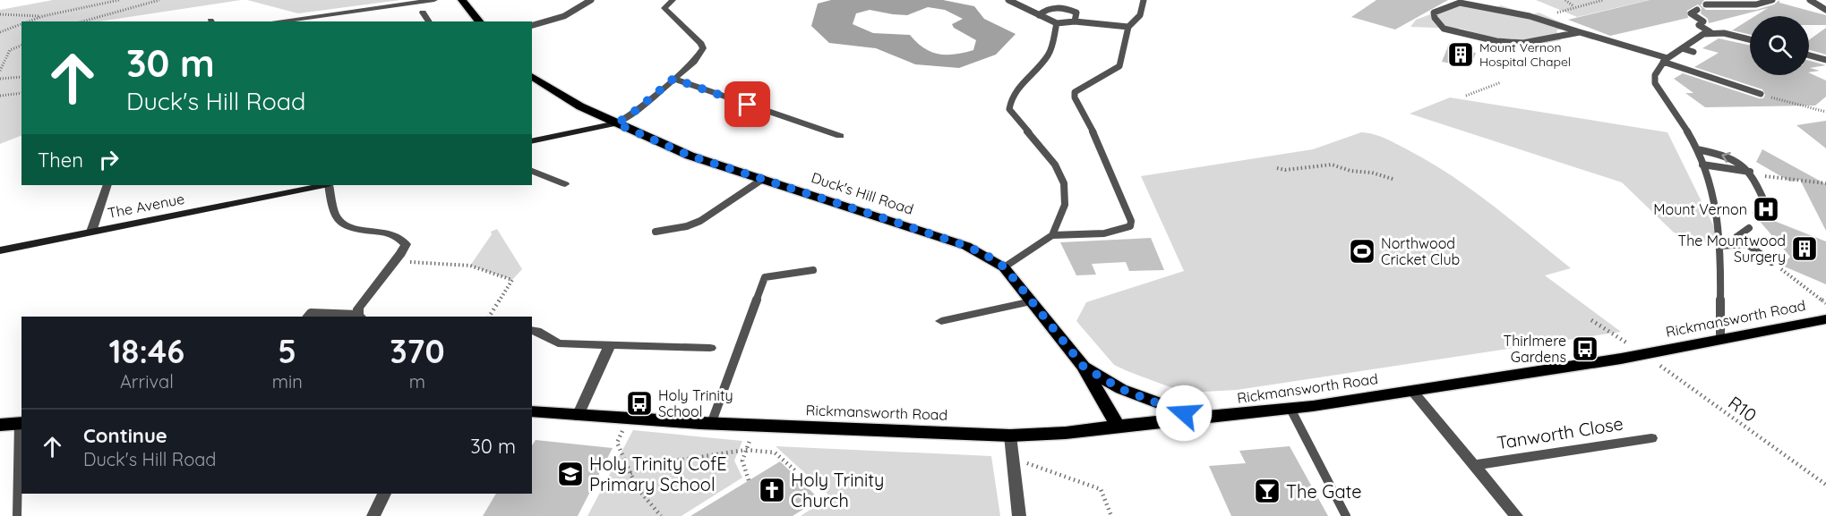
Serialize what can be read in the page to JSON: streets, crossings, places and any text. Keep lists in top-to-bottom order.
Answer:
{
  "streets": {
    "main road": ["Duck's Hill Road", "Rickmansworth Road"],
    "street": ["The Avenue", "Tanworth Close"],
    "path": ["R10"]
  },
  "crossings": [
    ["Duck's Hill Road", "Rickmansworth Road"],
    ["Rickmansworth Road", "R10"]
  ],
  "places": {
    "building": ["Mount Vernon Hospital Chapel", "The Mountwood Surgery"],
    "hospital": ["Mount Vernon"],
    "sports": ["Northwood Cricket Club"],
    "bus stop": ["Thirlmere Gardens", "Holy Trinity School"],
    "school or university": ["Holy Trinity CofE Primary School"],
    "church": ["Holy Trinity Church"],
    "bar": ["The Gate"]
  },
  "page": {
    "turn": ["30 m", "Duck's Hill Road"],
    "then": "Then",
    "eta": [
      "18:46",
      "Arrival",
      "5",
      "min",
      "370",
      "m"
    ],
    "list": [
      {
        "name": "Continue",
        "note": "Duck's Hill Road",
        "value": "30 m"
      }
    ]
  }
}
